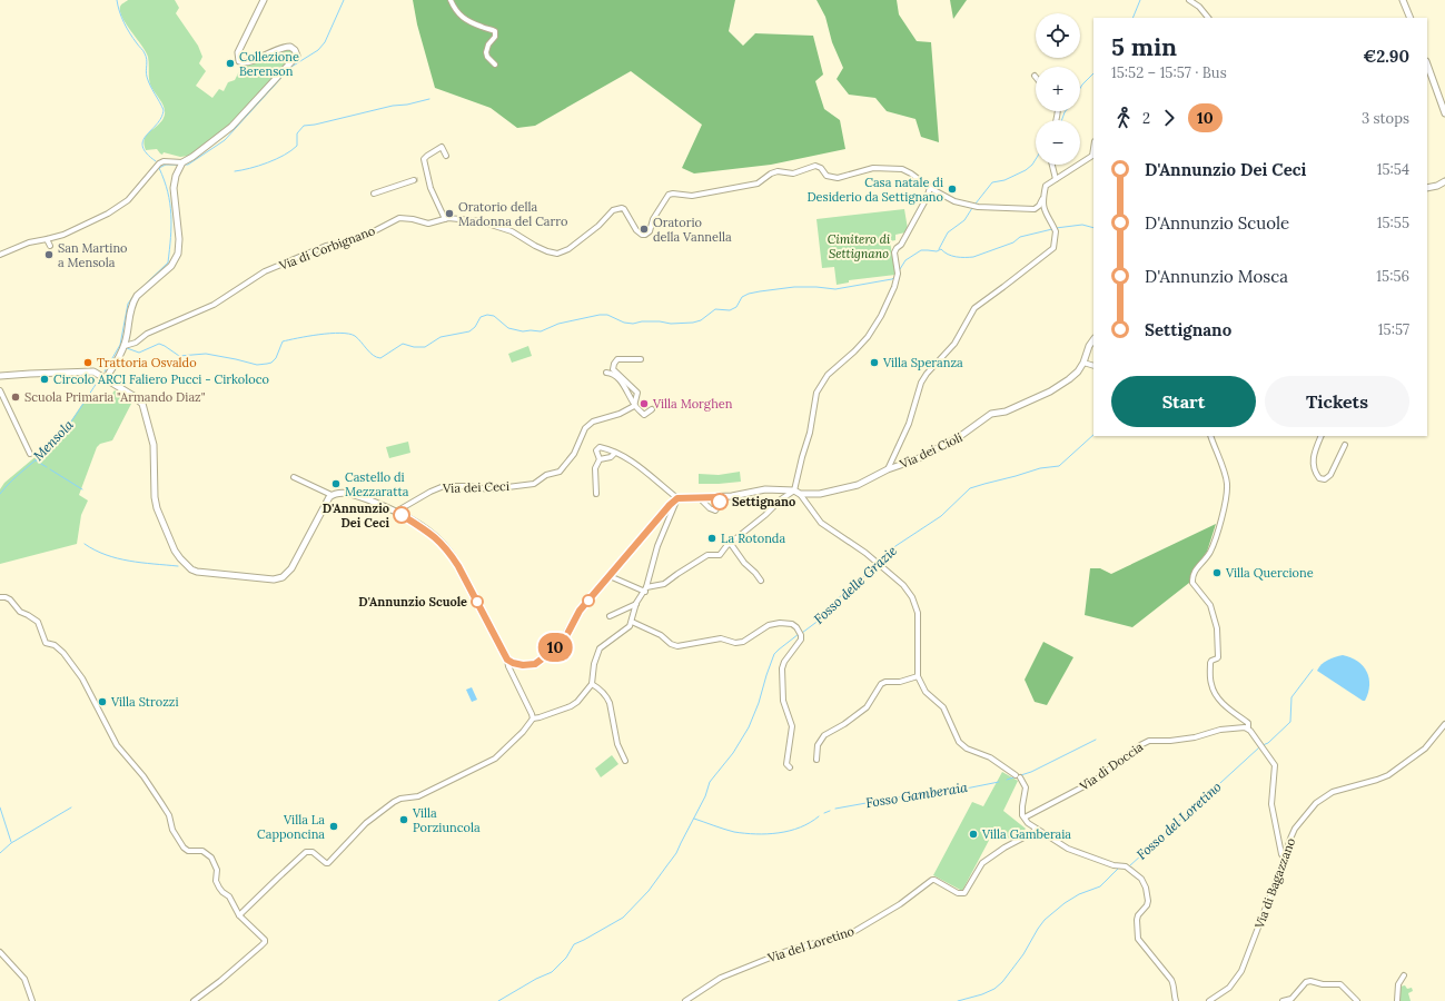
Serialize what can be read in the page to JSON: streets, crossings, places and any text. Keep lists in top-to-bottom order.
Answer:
{
  "streets": {
    "street": [
      "Via di Corbignano",
      "Via dei Cioli",
      "Via dei Ceci",
      "Via di Doccia",
      "Via di Bagazzano",
      "Via del Loretino"
    ]
  },
  "water": [
    "Mensola",
    "Fosso delle Grazie",
    "Fosso Gamberaia",
    "Fosso del Loretino"
  ],
  "parks": ["Cimitero di Settignano"],
  "places": [
    "Collezione Berenson",
    "Casa natale di Desiderio da Settignano",
    "Oratorio della Madonna del Carro",
    "Oratorio della Vannella",
    "San Martino a Mensola",
    "Trattoria Osvaldo",
    "Villa Speranza",
    "Circolo ARCI Faliero Pucci - Cirkoloco",
    "Scuola Primaria \"Armando Diaz\"",
    "Villa Morghen",
    "Castello di Mezzaratta",
    "Settignano",
    "D'Annunzio Dei Ceci",
    "La Rotonda",
    "Villa Quercione",
    "D'Annunzio Scuole",
    "Villa Strozzi",
    "Villa Porziuncola",
    "Villa La Capponcina",
    "Villa Gamberaia"
  ],
  "lines": ["bus line 10"],
  "page": {
    "on_map": "10",
    "map_buttons": ["+", "−"],
    "heading": ["5 min", "15:52 – 15:57 · Bus", "€2.90"],
    "legs": ["2", "10", "3 stops"],
    "list": [
      {
        "name": "D'Annunzio Dei Ceci",
        "value": "15:54"
      },
      {
        "name": "D'Annunzio Scuole",
        "value": "15:55"
      },
      {
        "name": "D'Annunzio Mosca",
        "value": "15:56"
      },
      {
        "name": "Settignano",
        "value": "15:57"
      }
    ],
    "buttons": ["Start", "Tickets"]
  }
}
